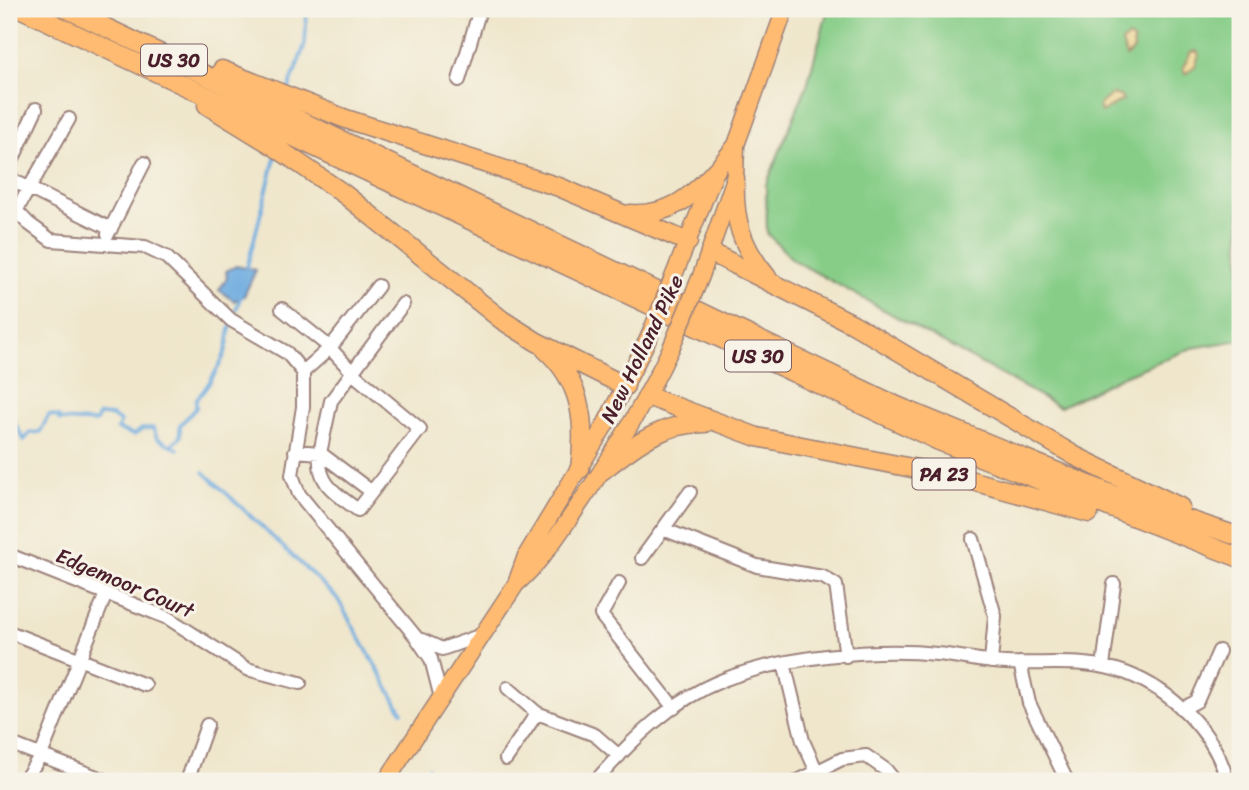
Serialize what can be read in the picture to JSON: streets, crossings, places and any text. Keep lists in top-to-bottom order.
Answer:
{
  "streets": {
    "highway": ["US 30", "PA 23"],
    "main road": ["New Holland Pike"],
    "street": ["Edgemoor Court"]
  },
  "crossings": [
    ["US 30", "PA 23"],
    ["New Holland Pike", "PA 23"]
  ]
}
